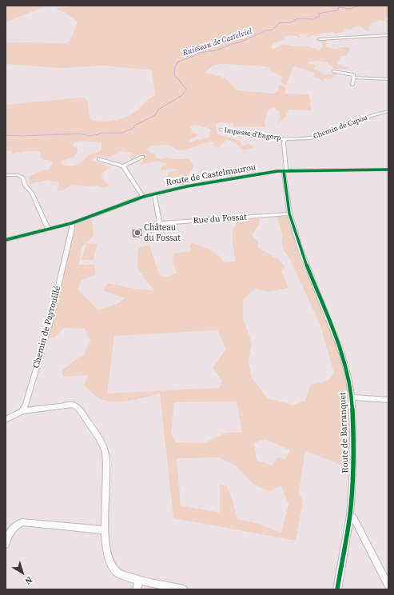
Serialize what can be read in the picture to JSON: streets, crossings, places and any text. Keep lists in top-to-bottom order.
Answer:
{
  "streets": {
    "street": [
      "Chemin de Capou",
      "Impasse d'Engorp",
      "Route de Castelmaurou",
      "Rue du Fossat",
      "Chemin de Payrouillé",
      "Route de Barranquet"
    ]
  },
  "crossings": [
    ["Chemin de Capou", "Impasse d'Engorp"],
    ["Route de Castelmaurou", "Rue du Fossat"],
    ["Route de Castelmaurou", "Chemin de Payrouillé"],
    ["Route de Castelmaurou", "Route de Barranquet"],
    ["Rue du Fossat", "Route de Barranquet"]
  ],
  "water": ["Ruisseau de Castelviel"],
  "places": ["Château du Fossat"],
  "north": "bottom right"
}
